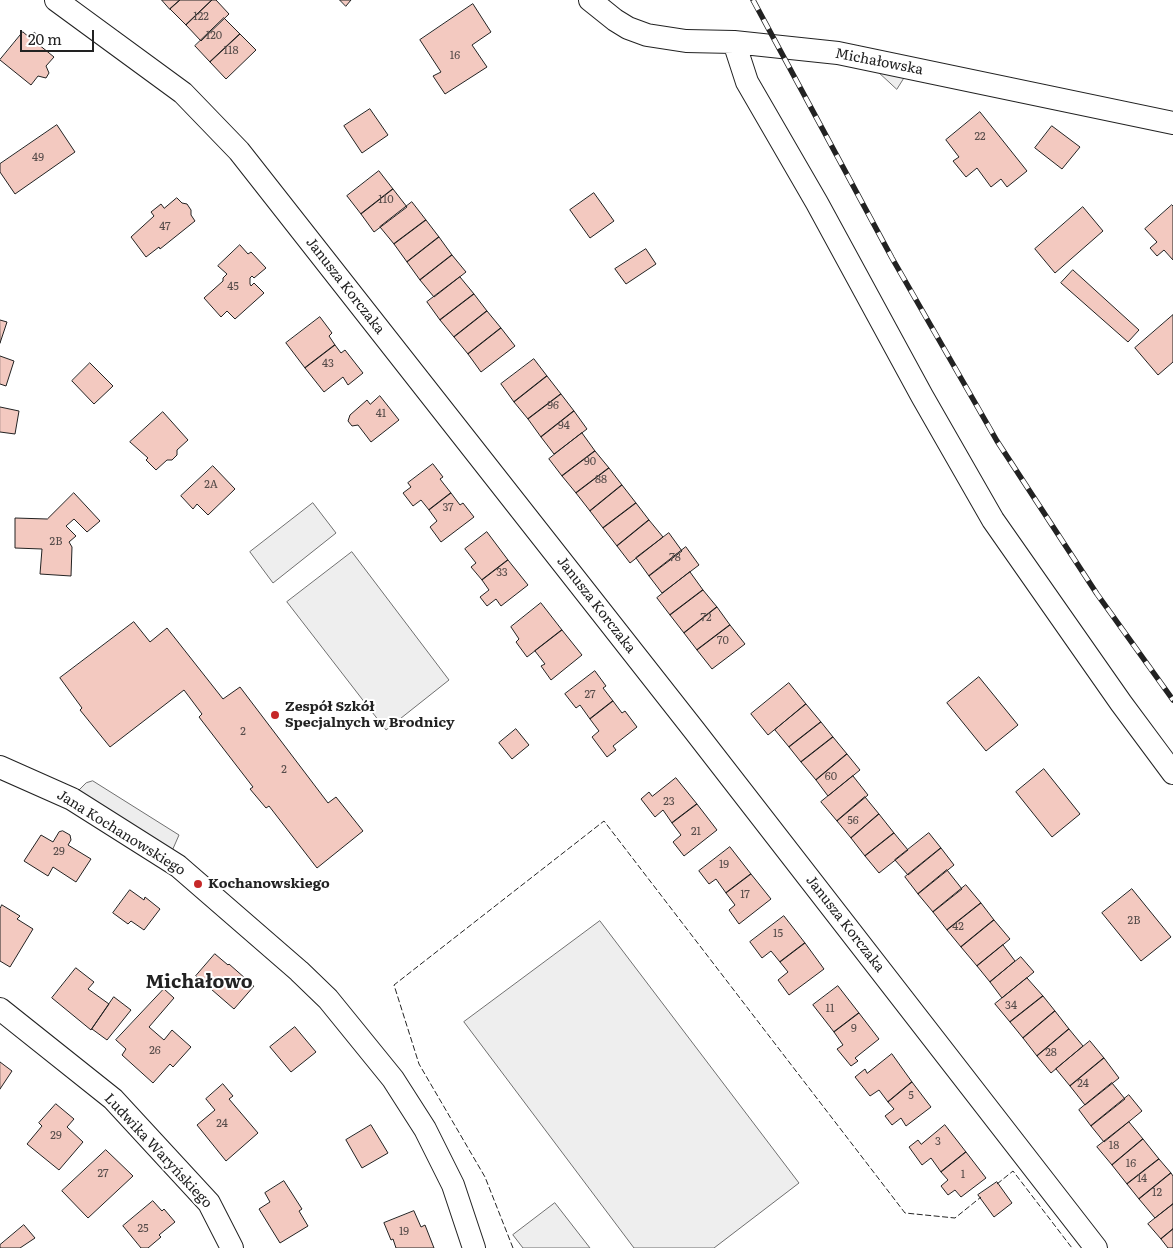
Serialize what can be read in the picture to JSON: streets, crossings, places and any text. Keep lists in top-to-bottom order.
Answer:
{
  "streets": {
    "street": [
      "Michałowska",
      "Janusza Korczaka",
      "Jana Kochanowskiego",
      "Ludwika Waryńskiego"
    ]
  },
  "districts": ["Michałowo"],
  "places": ["Zespół Szkół Specjalnych w Brodnicy", "Kochanowskiego"],
  "house_numbers": [
    "122",
    "120",
    "118",
    "16",
    "22",
    "49",
    "110",
    "47",
    "45",
    "43",
    "96",
    "41",
    "94",
    "90",
    "88",
    "2A",
    "37",
    "2B",
    "78",
    "33",
    "72",
    "70",
    "27",
    "2",
    "2",
    "60",
    "23",
    "56",
    "21",
    "29",
    "19",
    "17",
    "2B",
    "42",
    "15",
    "34",
    "11",
    "9",
    "26",
    "28",
    "24",
    "5",
    "24",
    "29",
    "3",
    "18",
    "16",
    "27",
    "1",
    "14",
    "12",
    "25",
    "19"
  ],
  "scale_bar": "20 m"
}
